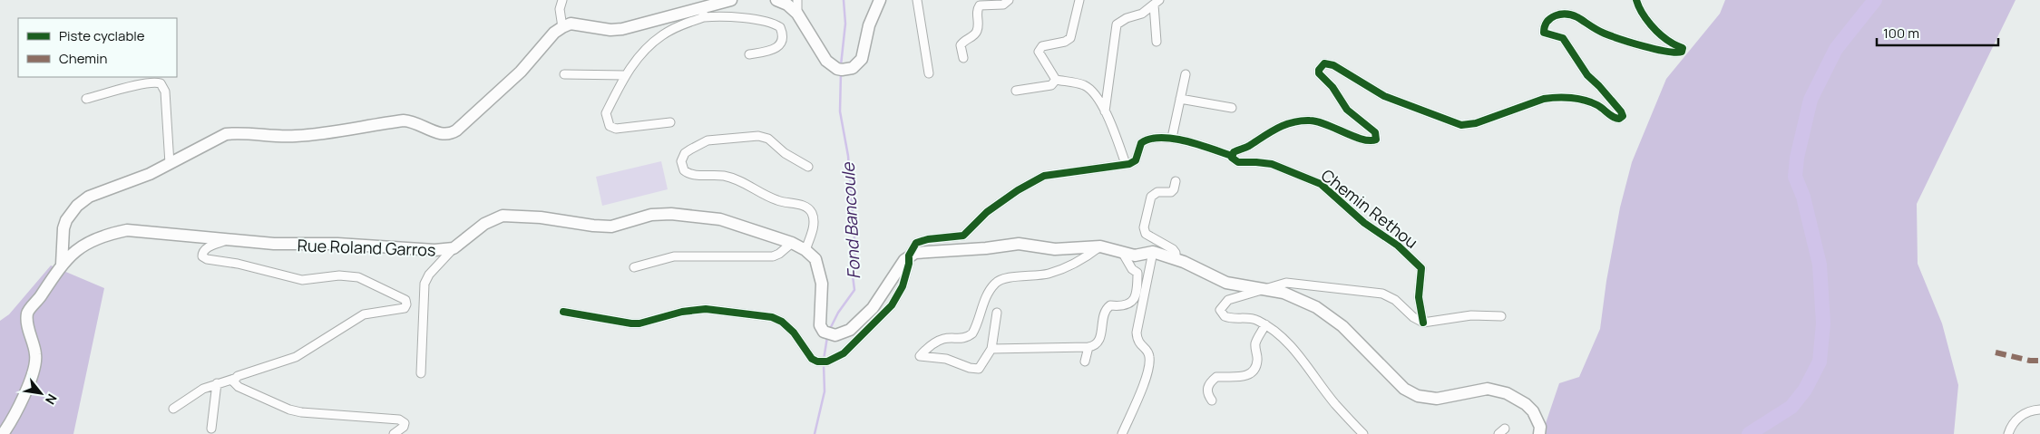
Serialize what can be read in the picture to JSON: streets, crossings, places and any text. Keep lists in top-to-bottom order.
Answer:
{
  "streets": {
    "main road": ["Rue Roland Garros"],
    "street": ["Chemin Rethou"]
  },
  "water": ["Fond Bancoule"],
  "legend": ["Piste cyclable", "Chemin"],
  "scale_bar": "100 m",
  "north": "bottom right"
}
